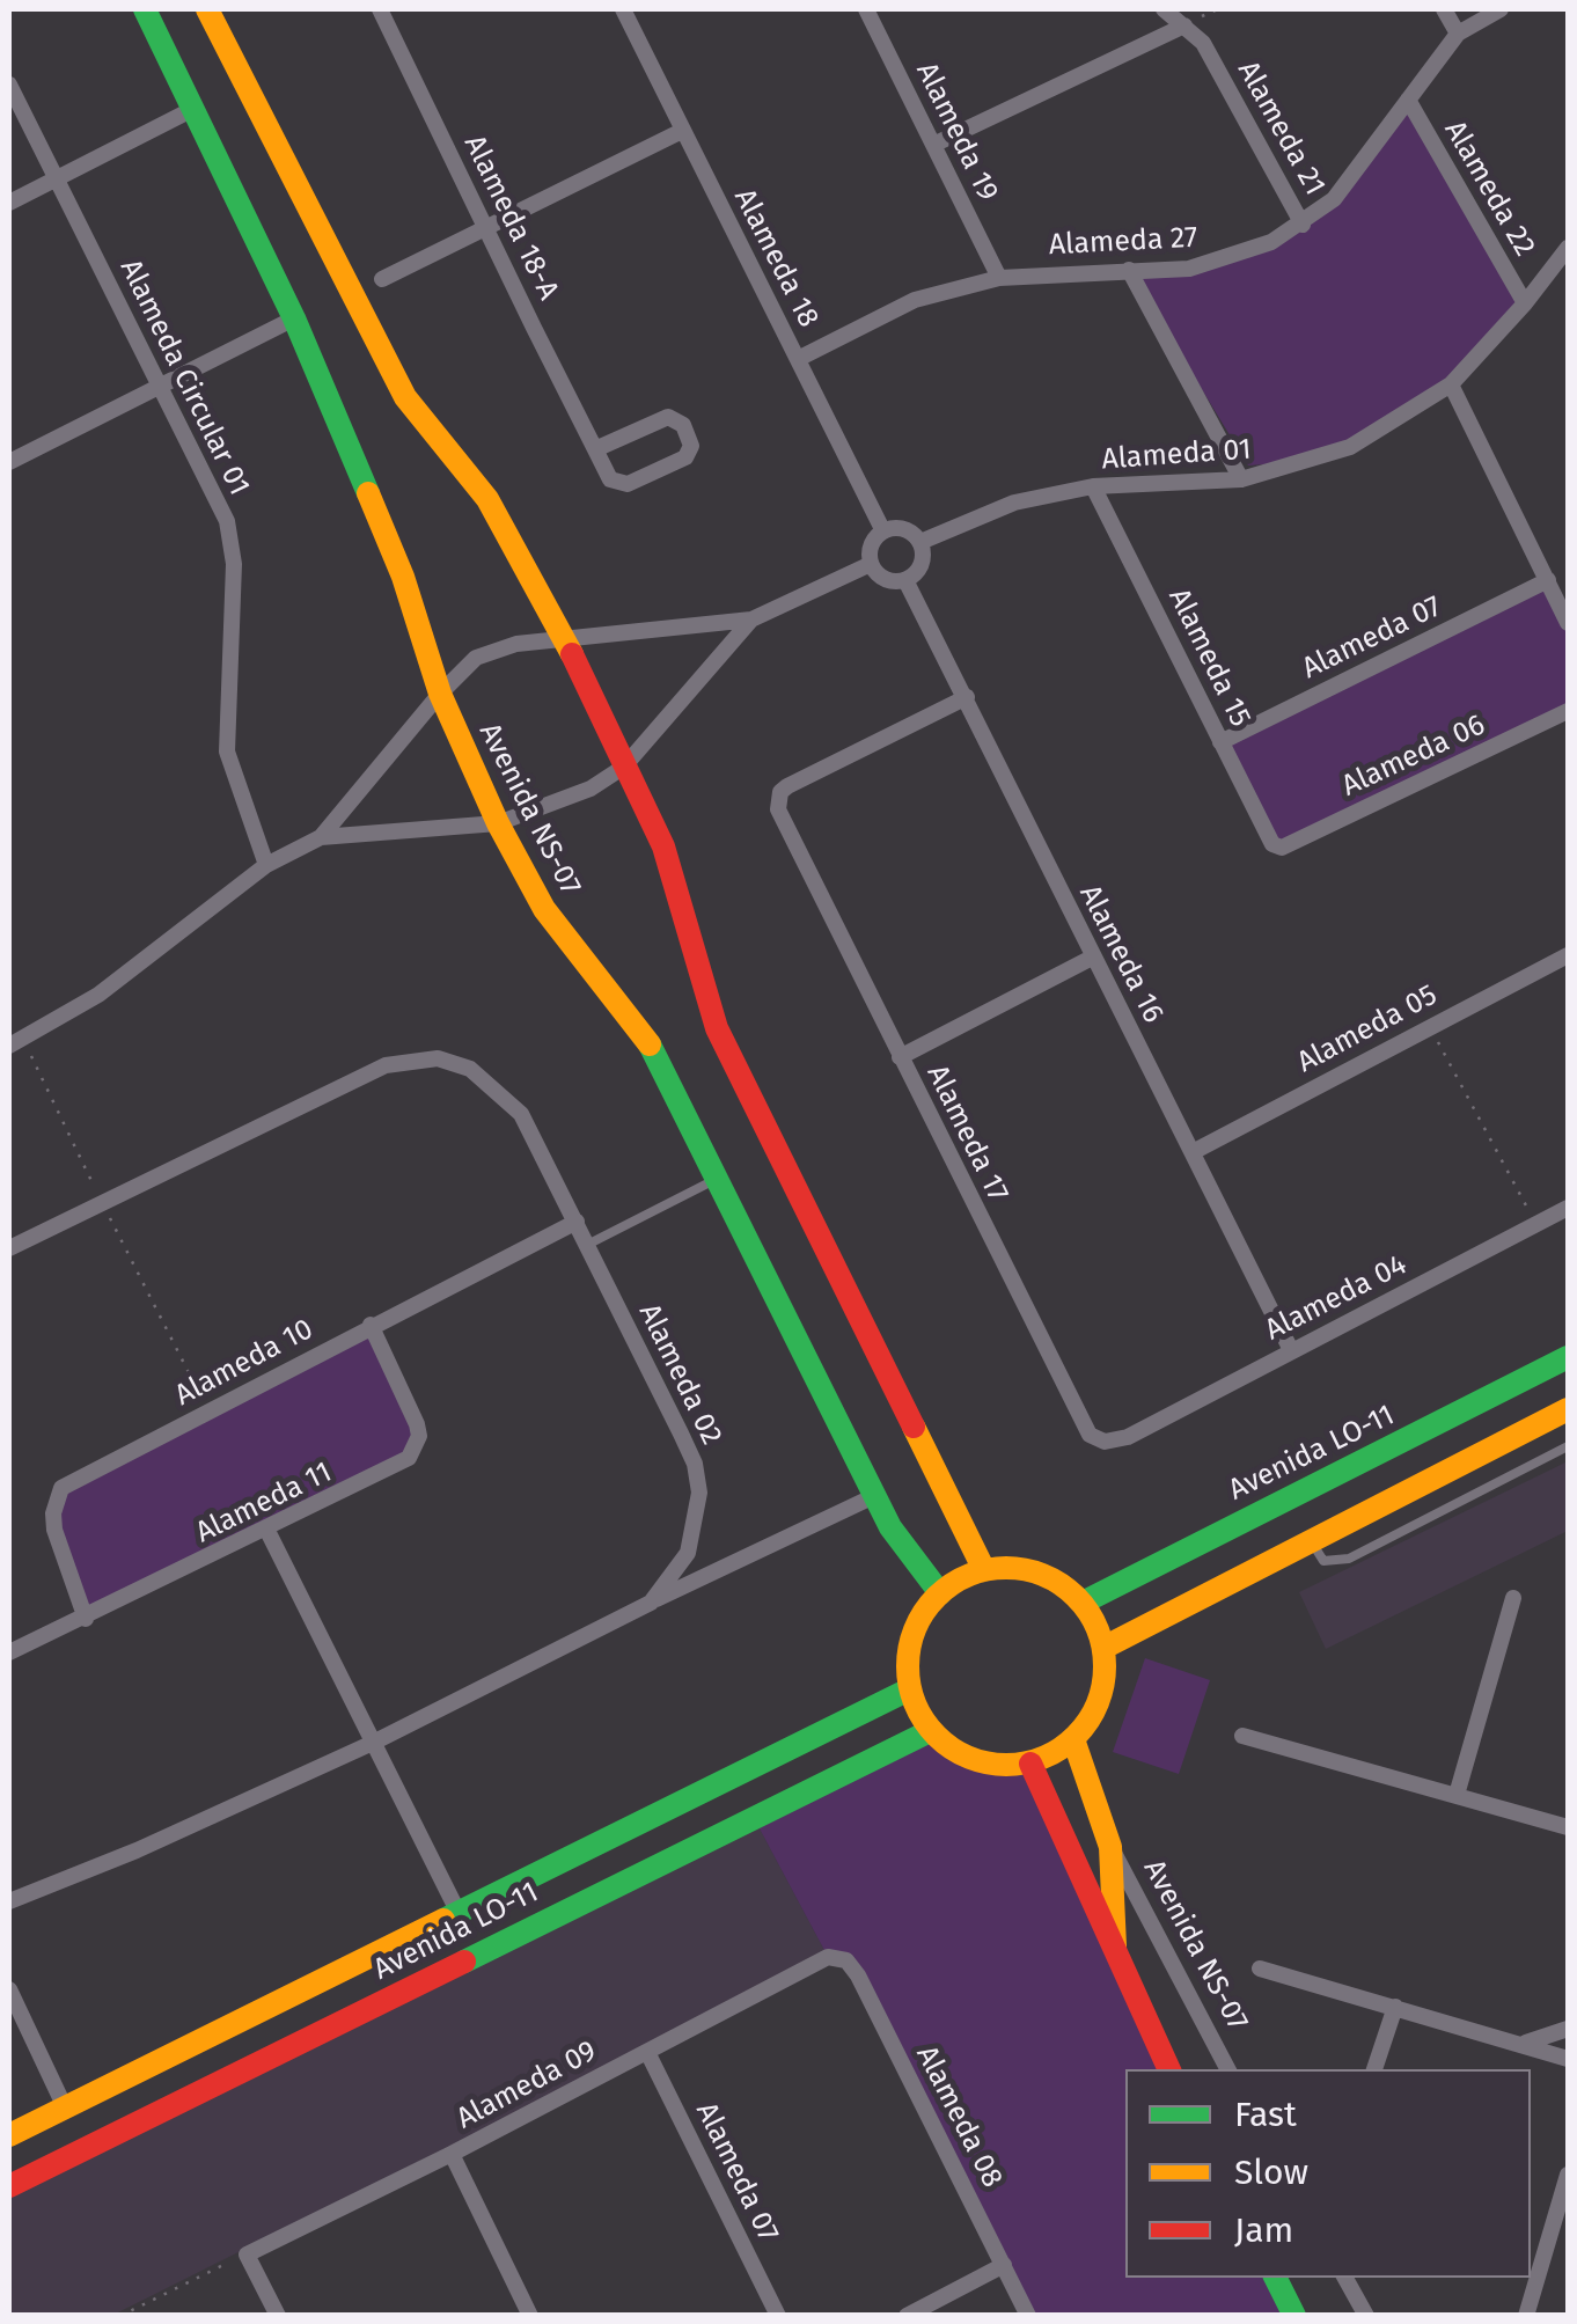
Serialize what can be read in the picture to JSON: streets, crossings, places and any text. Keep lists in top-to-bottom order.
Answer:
{
  "streets": {
    "street": [
      "Alameda 21",
      "Alameda 19",
      "Alameda 22",
      "Alameda 18-A",
      "Alameda 27",
      "Alameda 18",
      "Alameda Circular 01",
      "Alameda 01",
      "Alameda 07",
      "Alameda 15",
      "Alameda 06",
      "Avenida NS-07",
      "Alameda 16",
      "Alameda 05",
      "Alameda 17",
      "Alameda 04",
      "Alameda 10",
      "Alameda 02",
      "Avenida LO-11",
      "Alameda 11",
      "Alameda 09",
      "Alameda 08"
    ]
  },
  "crossings": [
    ["Alameda 21", "Alameda 27"],
    ["Alameda 19", "Alameda 27"],
    ["Alameda 22", "Alameda 27"],
    ["Alameda 22", "Alameda 01"],
    ["Alameda 27", "Alameda 18"],
    ["Alameda 18", "Alameda 01"],
    ["Alameda 18", "Alameda 16"],
    ["Alameda 01", "Alameda 15"],
    ["Alameda 01", "Alameda 16"],
    ["Alameda 07", "Alameda 15"],
    ["Alameda 07", "Alameda 09"],
    ["Alameda 15", "Alameda 06"],
    ["Avenida NS-07", "Avenida LO-11"],
    ["Alameda 16", "Alameda 05"],
    ["Alameda 16", "Alameda 17"],
    ["Alameda 16", "Alameda 04"],
    ["Alameda 17", "Alameda 04"],
    ["Alameda 10", "Alameda 02"],
    ["Alameda 10", "Alameda 11"],
    ["Alameda 09", "Alameda 08"]
  ],
  "legend": ["Fast", "Slow", "Jam"]
}
